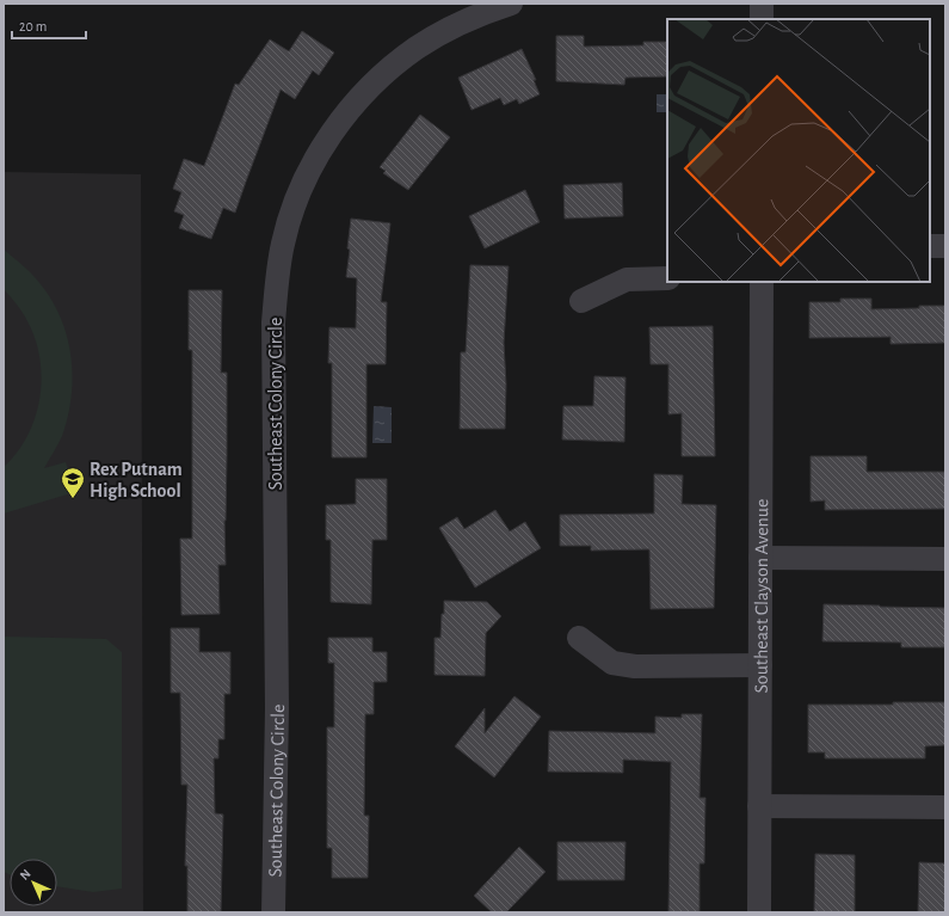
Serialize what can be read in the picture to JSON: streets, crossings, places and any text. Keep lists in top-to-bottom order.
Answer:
{
  "streets": {
    "street": ["Southeast Colony Circle", "Southeast Clayson Avenue"]
  },
  "places": {
    "school or university": ["Rex Putnam High School"]
  },
  "scale_bar": "20 m",
  "north": "top left"
}
